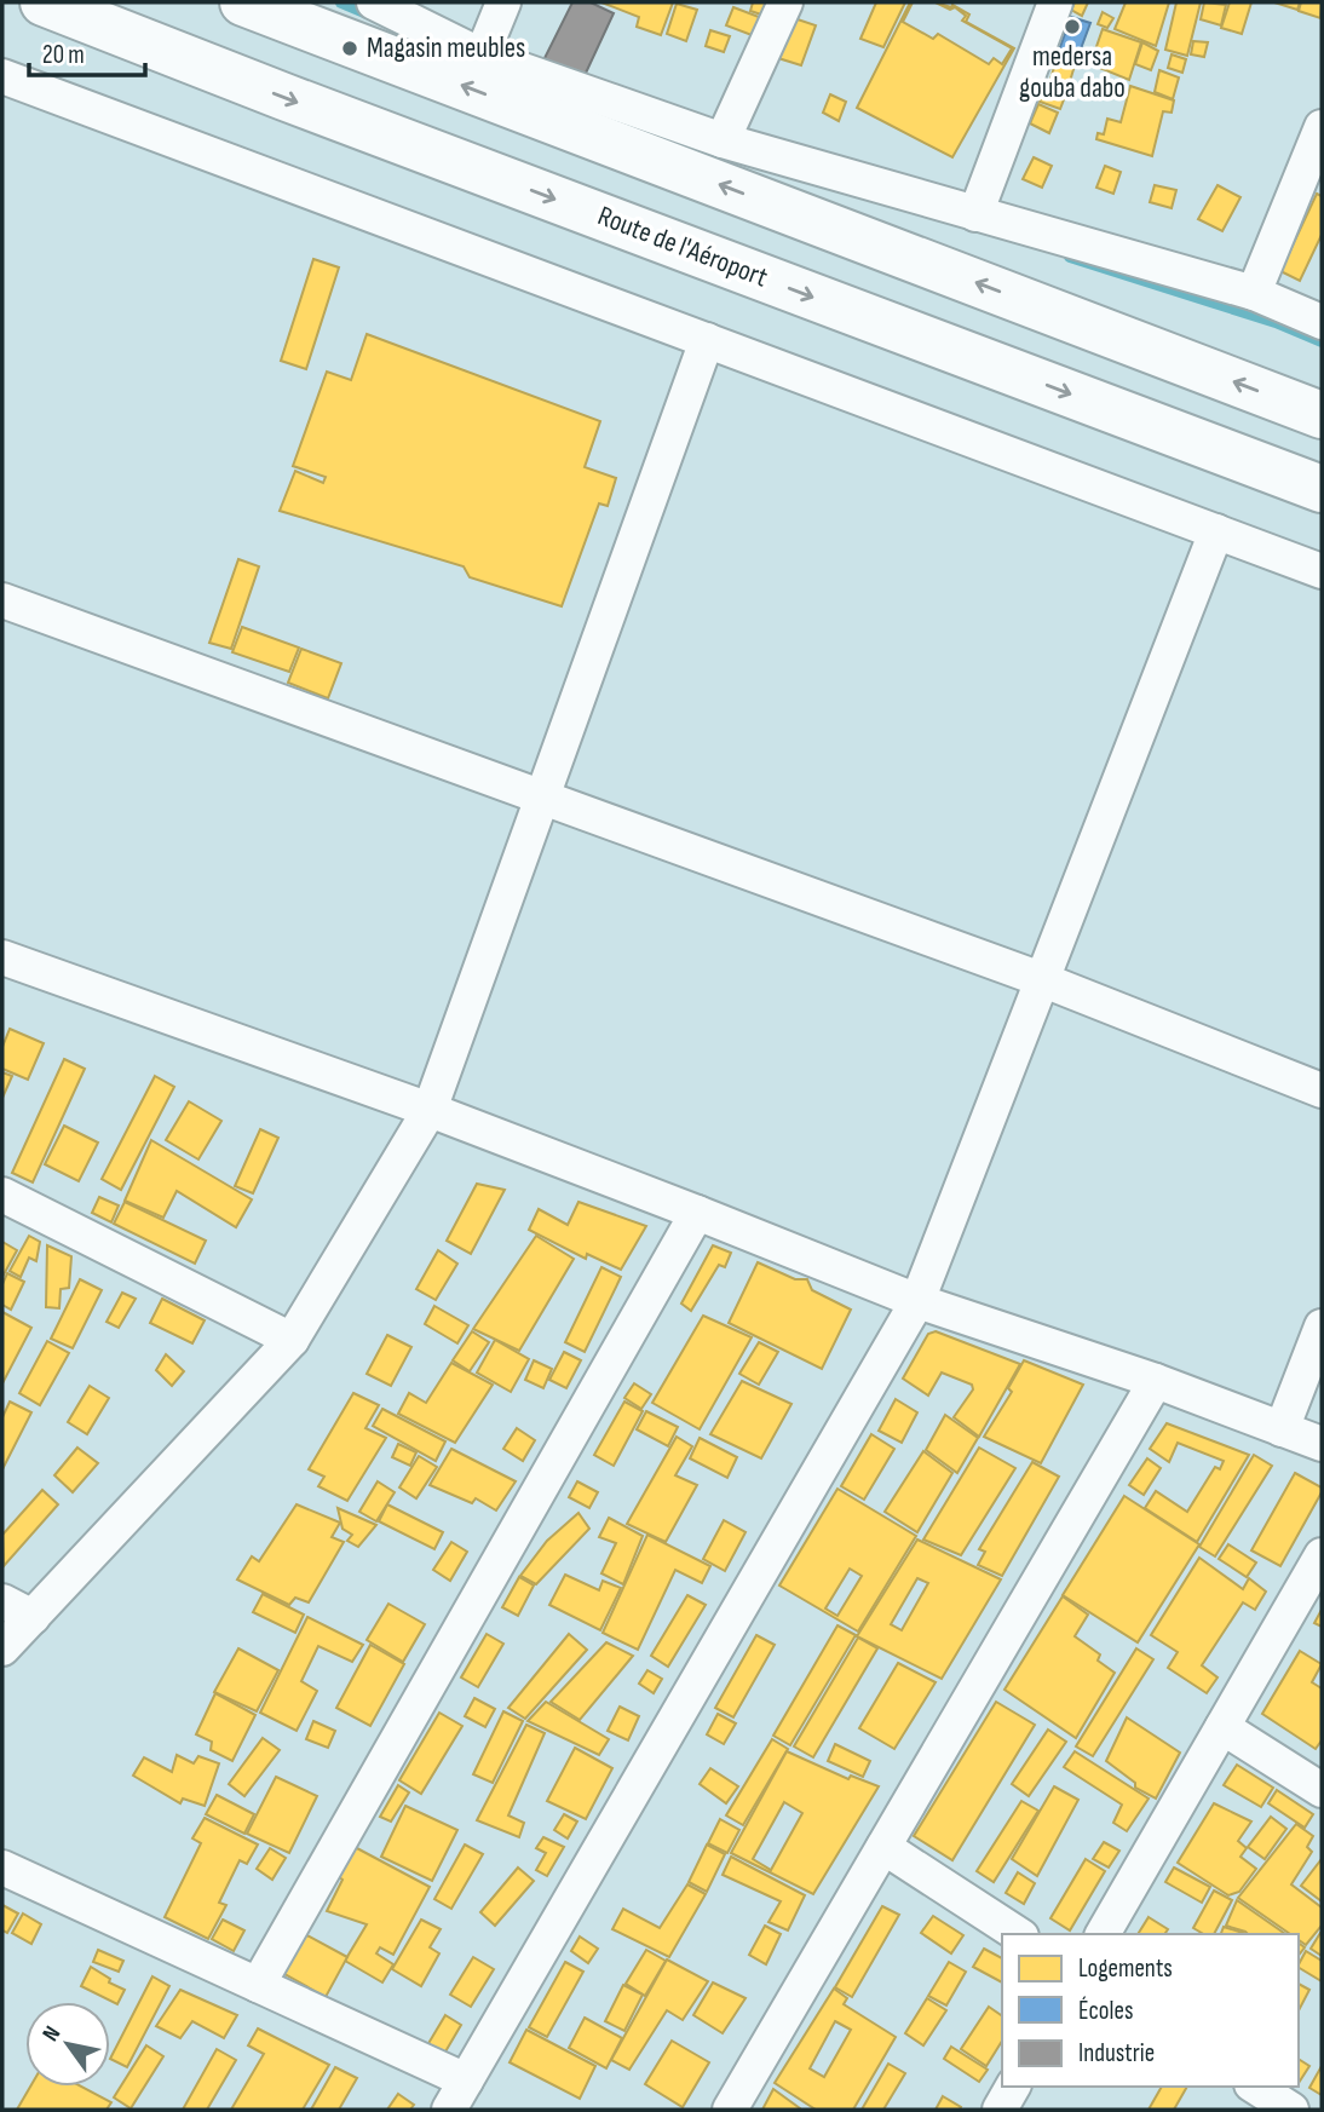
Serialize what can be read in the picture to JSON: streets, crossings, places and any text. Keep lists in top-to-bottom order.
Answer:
{
  "streets": {
    "highway": ["Route de l'Aéroport"]
  },
  "places": ["medersa gouba dabo", "Magasin meubles"],
  "legend": ["Logements", "Écoles", "Industrie"],
  "scale_bar": "20 m",
  "north": "top left"
}
